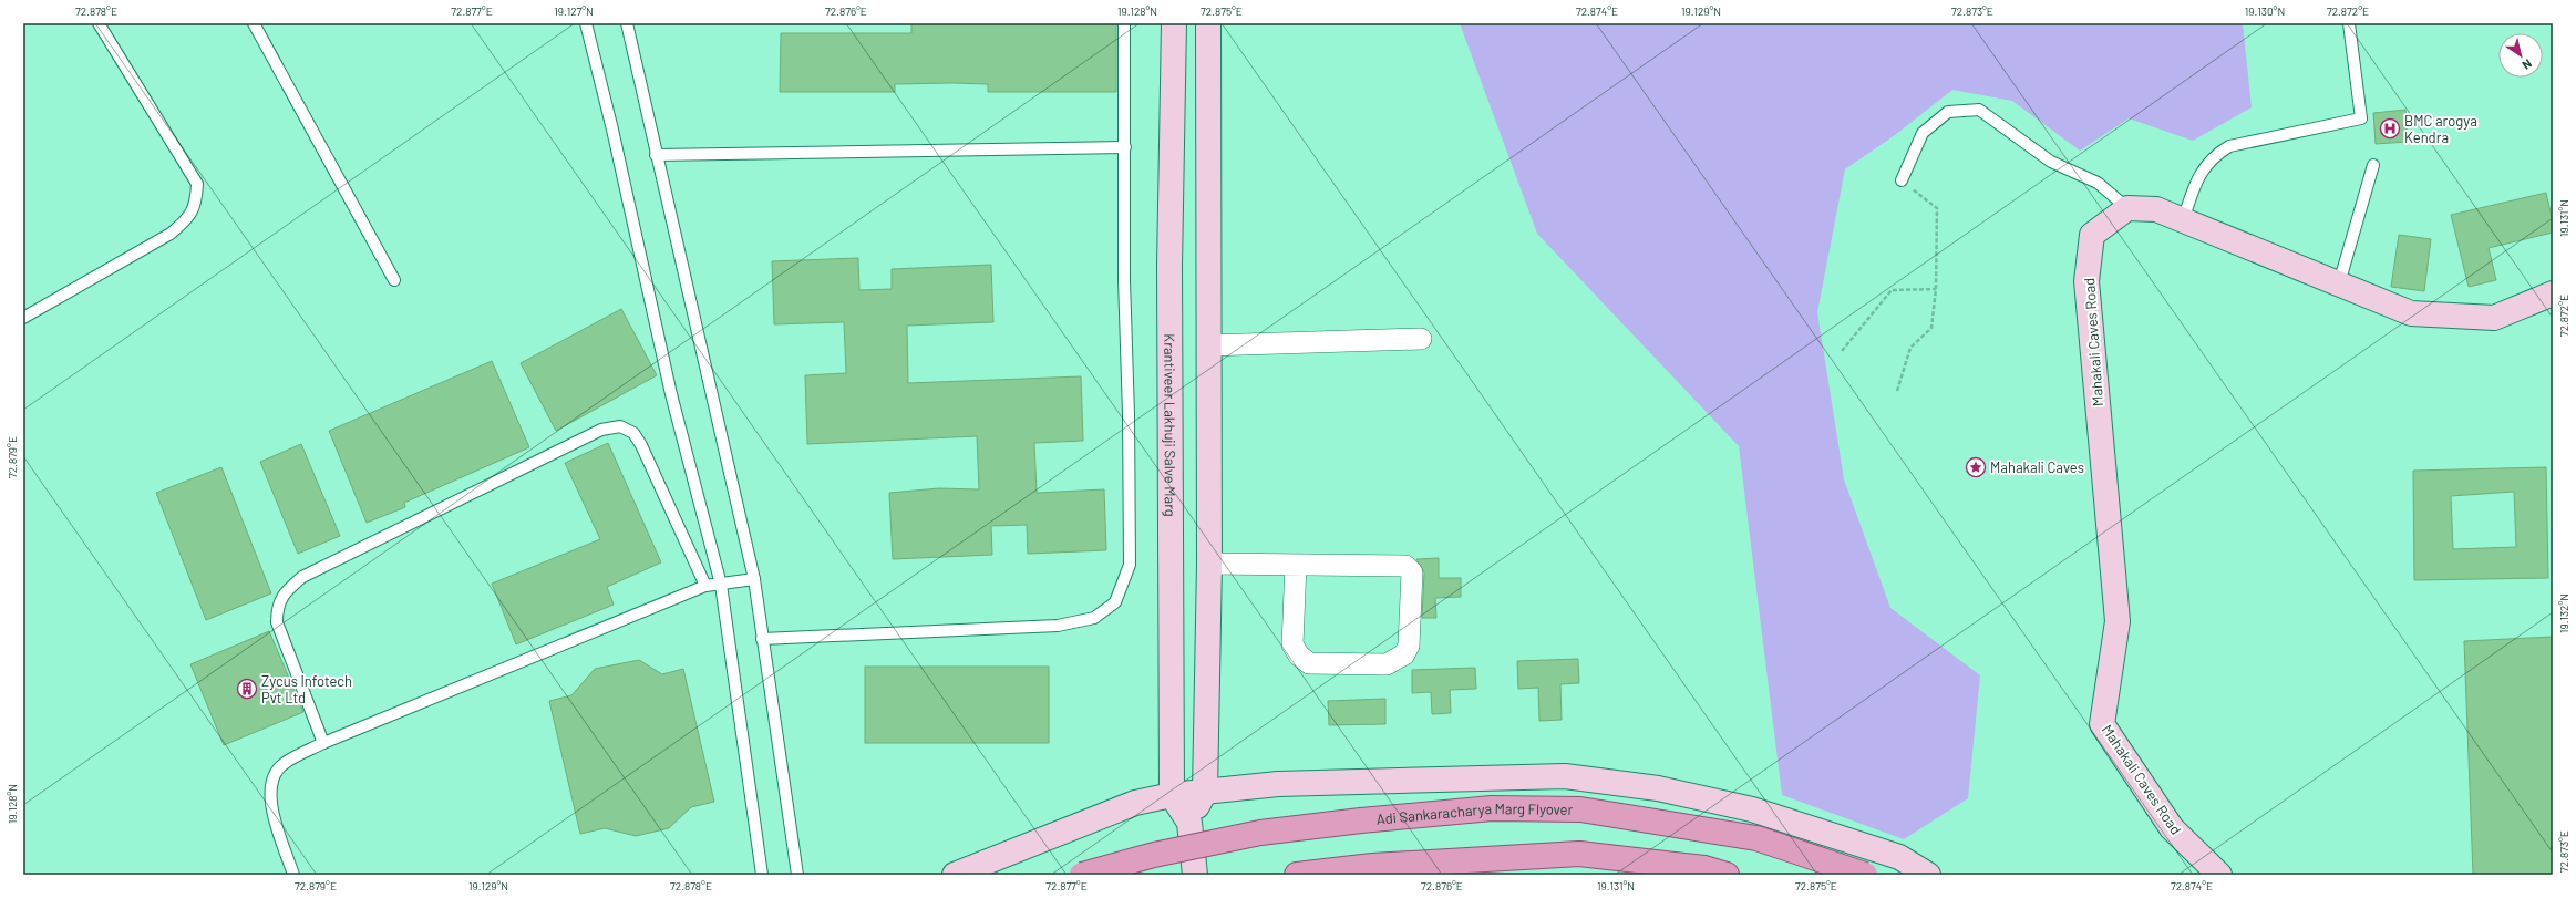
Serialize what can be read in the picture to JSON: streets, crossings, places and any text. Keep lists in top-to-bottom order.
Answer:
{
  "streets": {
    "main road": ["Mahakali Caves Road", "Krantiveer Lakhuji Salve Marg", "Adi Sankaracharya Marg Flyover"]
  },
  "places": {
    "hospital": ["BMC arogya Kendra"],
    "place": ["Mahakali Caves"],
    "building": ["Zycus Infotech Pvt Ltd"]
  },
  "north": "bottom right",
  "coordinates": [
    "72.878°E",
    "72.877°E",
    "19.127°N",
    "72.876°E",
    "19.128°N",
    "72.875°E",
    "72.874°E",
    "19.129°N",
    "72.873°E",
    "19.130°N",
    "72.872°E",
    "19.131°N",
    "72.879°E",
    "19.132°N"
  ]
}
